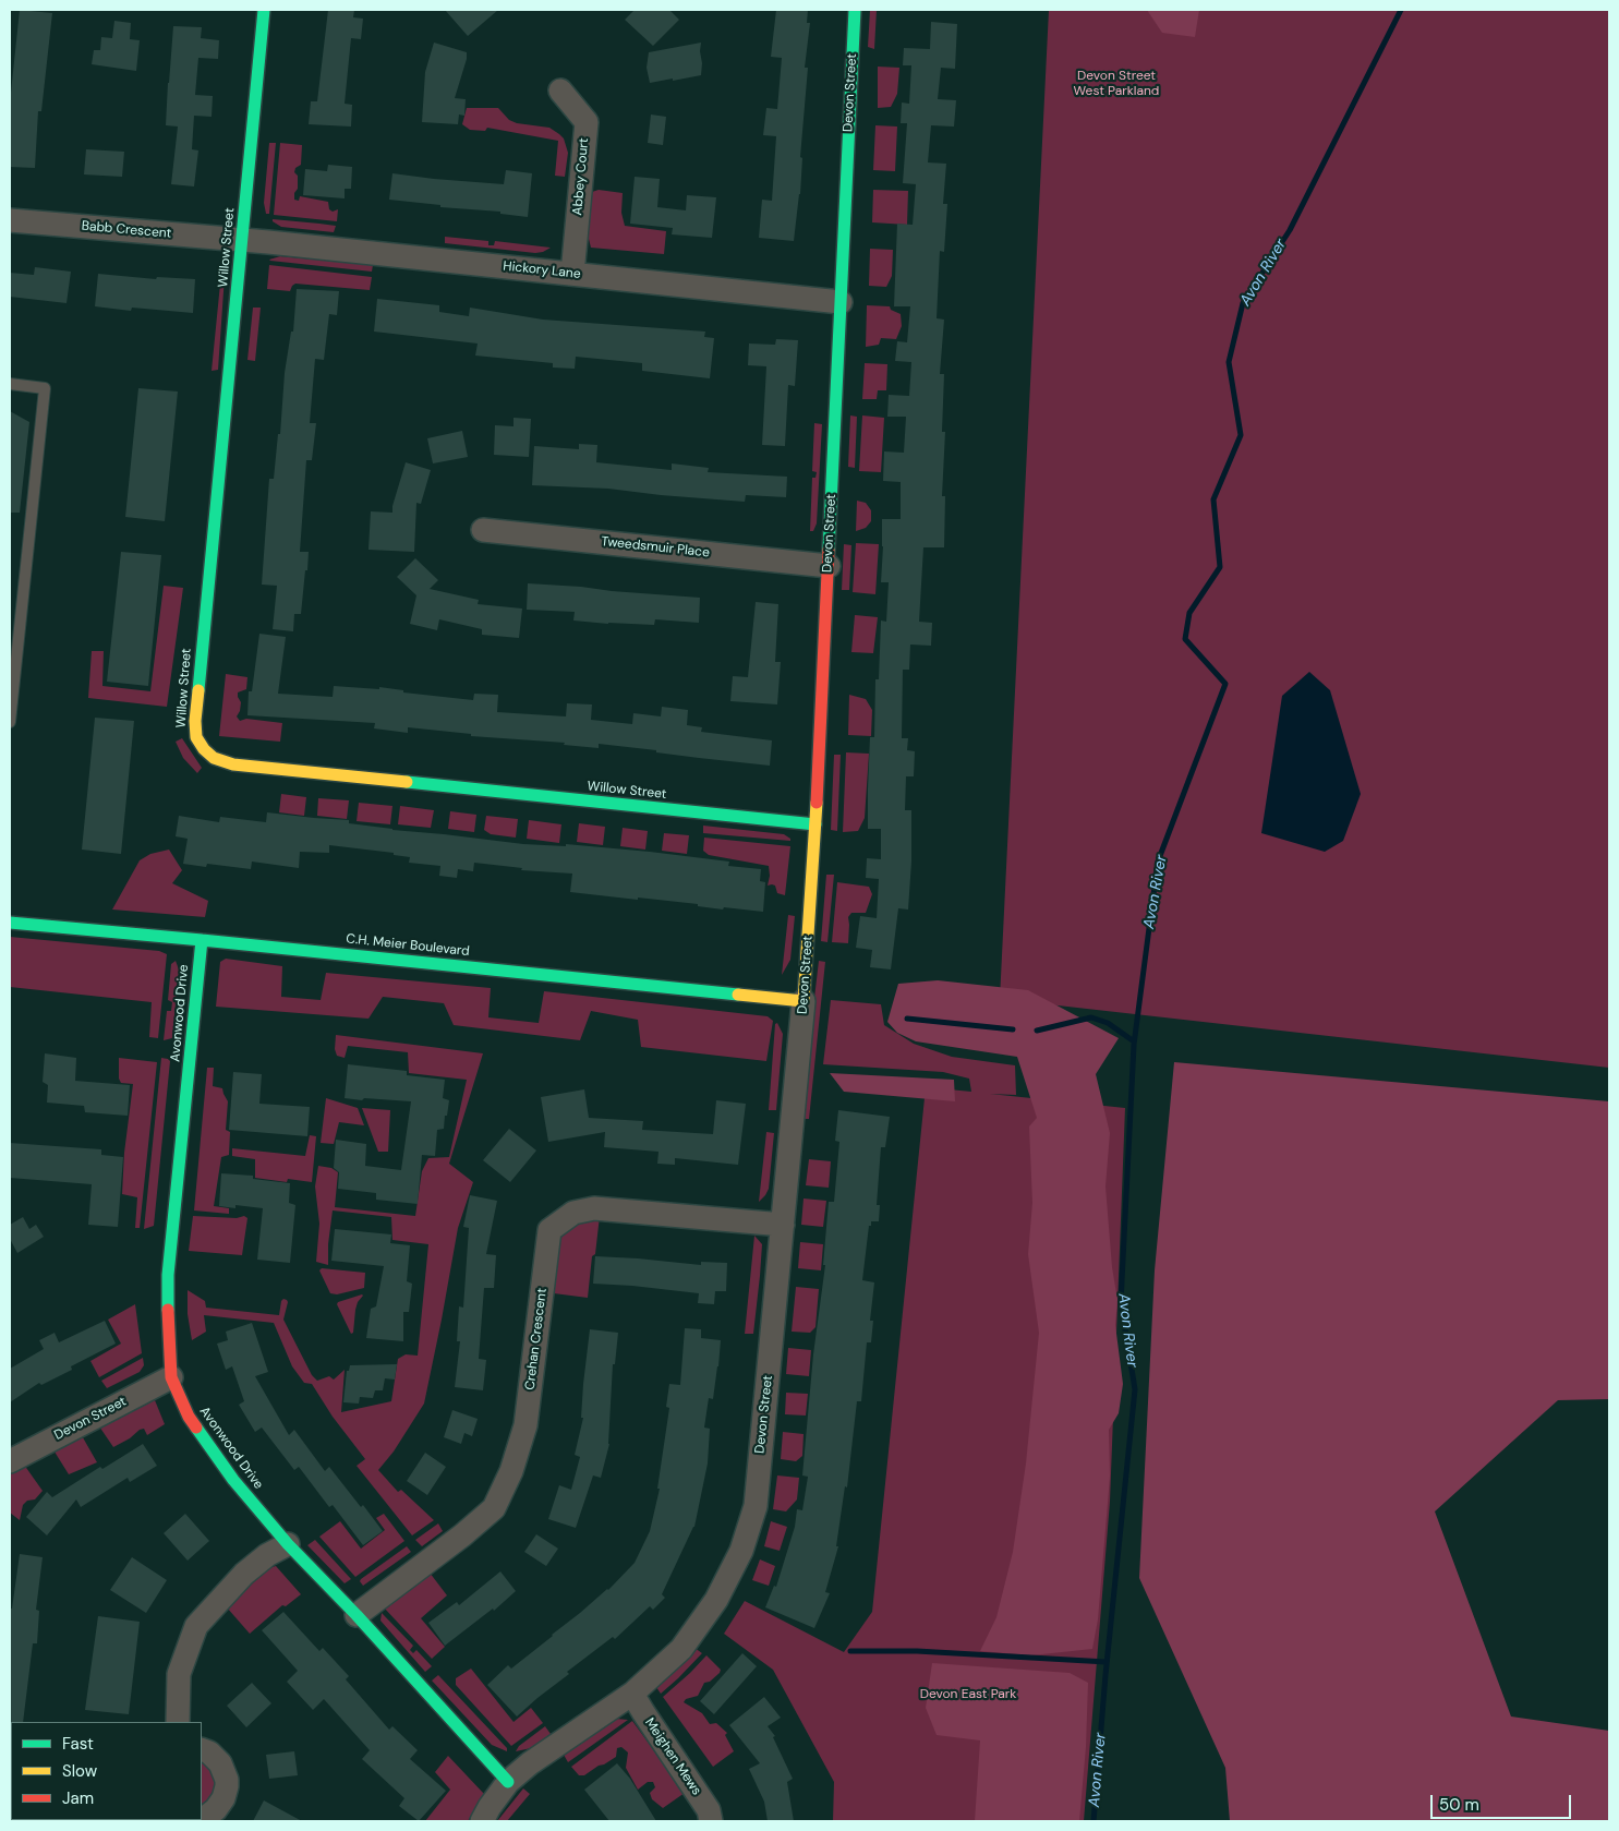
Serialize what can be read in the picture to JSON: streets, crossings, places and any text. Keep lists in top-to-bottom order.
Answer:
{
  "streets": {
    "street": [
      "Devon Street",
      "Abbey Court",
      "Babb Crescent",
      "Willow Street",
      "Hickory Lane",
      "Tweedsmuir Place",
      "C.H. Meier Boulevard",
      "Avonwood Drive",
      "Crehan Crescent",
      "Meighen Mews"
    ]
  },
  "crossings": [
    ["Devon Street", "Willow Street"],
    ["Devon Street", "Hickory Lane"],
    ["Devon Street", "Tweedsmuir Place"],
    ["Devon Street", "C.H. Meier Boulevard"],
    ["Devon Street", "Avonwood Drive"],
    ["Devon Street", "Crehan Crescent"],
    ["Devon Street", "Meighen Mews"],
    ["Abbey Court", "Hickory Lane"],
    ["Babb Crescent", "Willow Street"],
    ["Babb Crescent", "Hickory Lane"],
    ["Willow Street", "Hickory Lane"],
    ["C.H. Meier Boulevard", "Avonwood Drive"],
    ["Avonwood Drive", "Crehan Crescent"]
  ],
  "water": ["Avon River"],
  "parks": ["Devon Street West Parkland", "Devon East Park"],
  "legend": ["Fast", "Slow", "Jam"],
  "scale_bar": "50 m"
}
